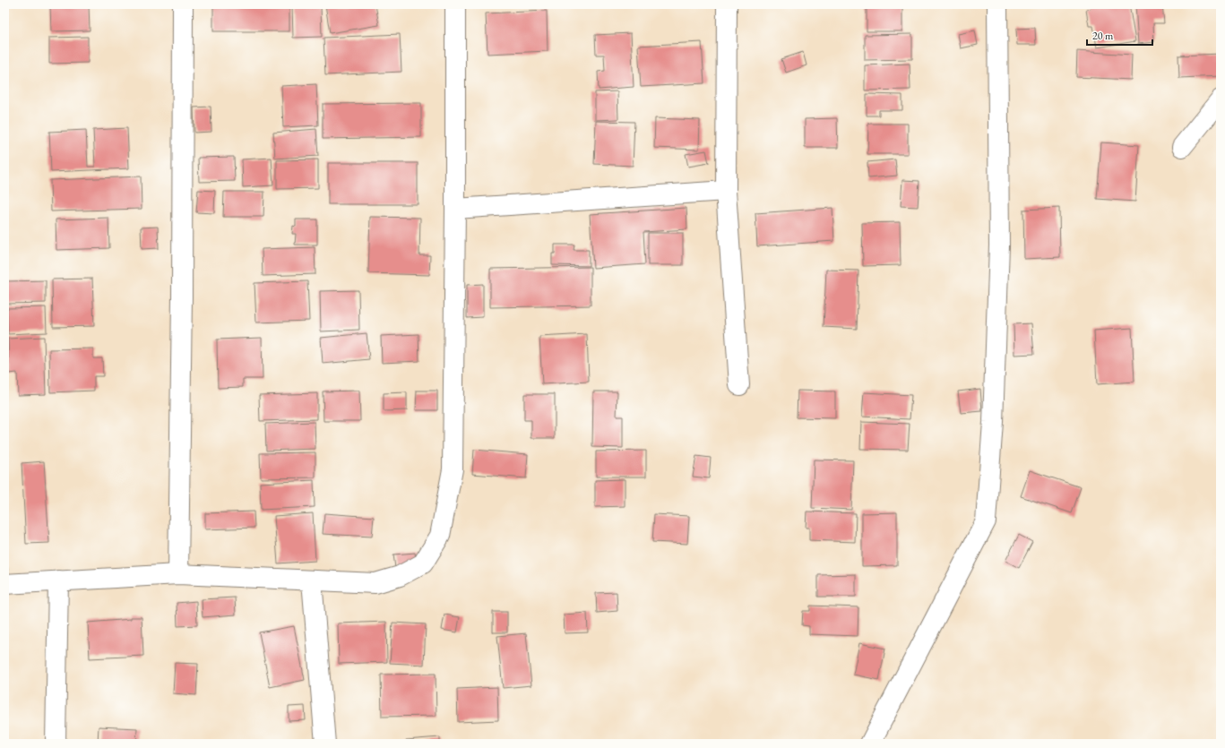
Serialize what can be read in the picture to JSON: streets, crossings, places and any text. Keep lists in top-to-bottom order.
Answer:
{
  "scale_bar": "20 m"
}
